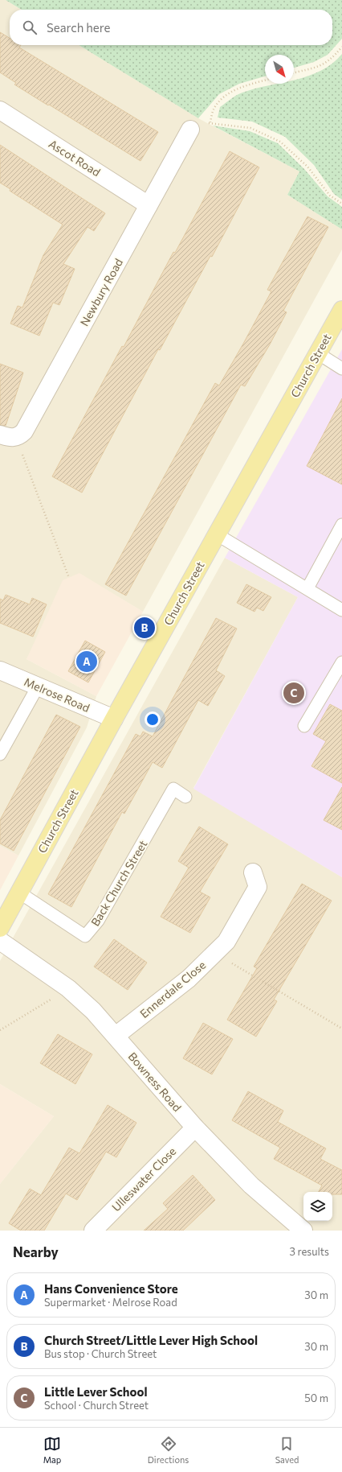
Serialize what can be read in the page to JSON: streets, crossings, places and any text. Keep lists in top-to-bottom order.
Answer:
{
  "streets": {
    "main road": ["Church Street"],
    "street": [
      "Ascot Road",
      "Newbury Road",
      "Melrose Road",
      "Ennerdale Close",
      "Bowness Road",
      "Ulleswater Close"
    ],
    "lane": ["Back Church Street"]
  },
  "crossings": [
    ["Ascot Road", "Newbury Road"],
    ["Church Street", "Melrose Road"],
    ["Church Street", "Back Church Street"],
    ["Ennerdale Close", "Bowness Road"],
    ["Bowness Road", "Ulleswater Close"]
  ],
  "north": "bottom right",
  "page": {
    "search": "Search here",
    "pins": ["B", "A", "C"],
    "heading": ["Nearby", "3 results"],
    "list": [
      {
        "mark": "A",
        "name": "Hans Convenience Store",
        "note": "Supermarket · Melrose Road",
        "value": "30 m"
      },
      {
        "mark": "B",
        "name": "Church Street/Little Lever High School",
        "note": "Bus stop · Church Street",
        "value": "30 m"
      },
      {
        "mark": "C",
        "name": "Little Lever School",
        "note": "School · Church Street",
        "value": "50 m"
      }
    ],
    "nav": ["Map", "Directions", "Saved"]
  }
}
